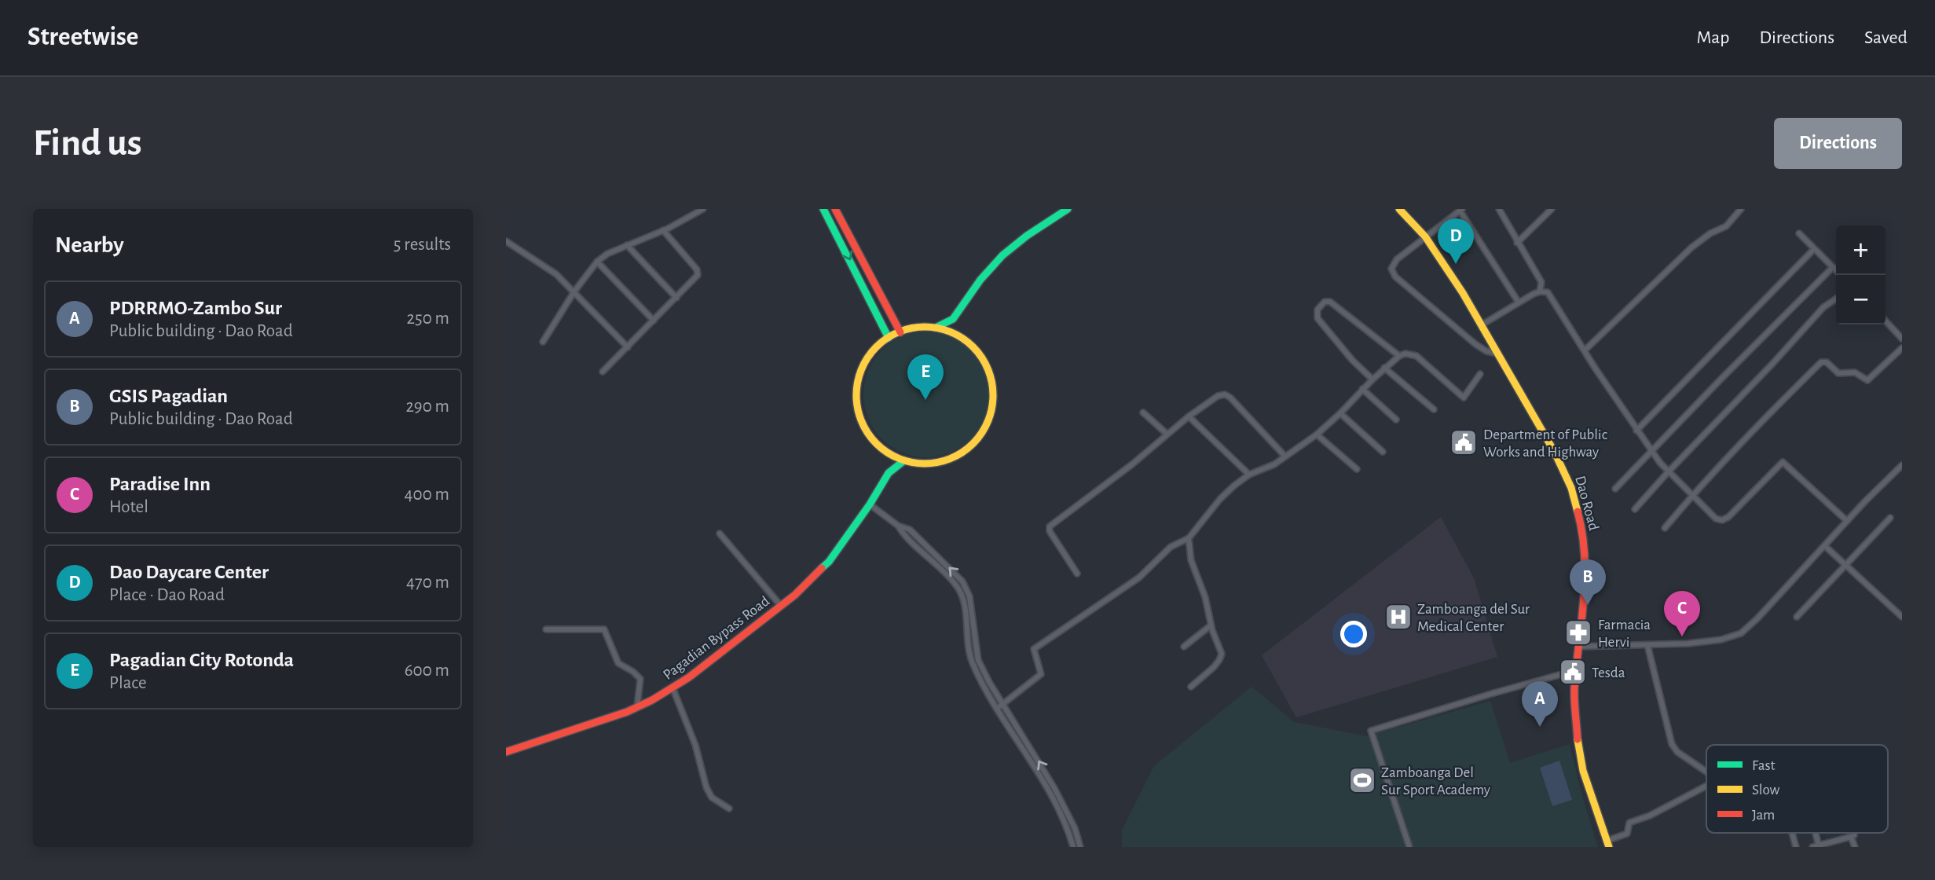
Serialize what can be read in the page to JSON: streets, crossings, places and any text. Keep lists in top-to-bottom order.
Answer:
{
  "streets": {
    "main road": ["Dao Road", "Pagadian Bypass Road"]
  },
  "places": {
    "public building": ["Department of Public Works and Highway", "Tesda"],
    "hospital": ["Zamboanga del Sur Medical Center"],
    "pharmacy": ["Farmacia Hervi"],
    "sports": ["Zamboanga Del Sur Sport Academy"]
  },
  "legend": ["Fast", "Slow", "Jam"],
  "page": {
    "header": "Streetwise",
    "nav": ["Map", "Directions", "Saved"],
    "buttons": "Directions",
    "title": "Find us",
    "heading": ["Nearby", "5 results"],
    "pins": [
      "D",
      "E",
      "B",
      "C",
      "A"
    ],
    "map_buttons": ["+", "−"],
    "list": [
      {
        "mark": "A",
        "name": "PDRRMO-Zambo Sur",
        "note": "Public building · Dao Road",
        "value": "250 m"
      },
      {
        "mark": "B",
        "name": "GSIS Pagadian",
        "note": "Public building · Dao Road",
        "value": "290 m"
      },
      {
        "mark": "C",
        "name": "Paradise Inn",
        "note": "Hotel",
        "value": "400 m"
      },
      {
        "mark": "D",
        "name": "Dao Daycare Center",
        "note": "Place · Dao Road",
        "value": "470 m"
      },
      {
        "mark": "E",
        "name": "Pagadian City Rotonda",
        "note": "Place",
        "value": "600 m"
      }
    ]
  }
}
